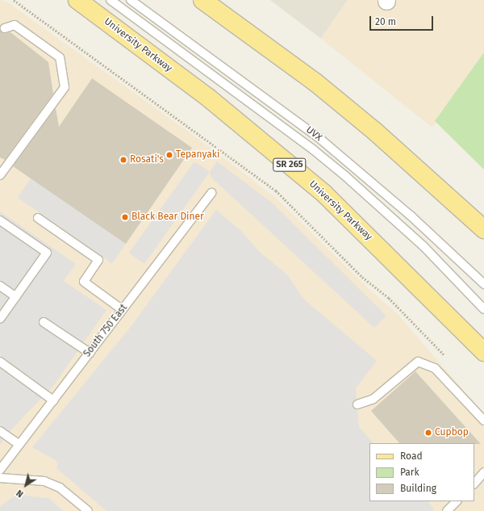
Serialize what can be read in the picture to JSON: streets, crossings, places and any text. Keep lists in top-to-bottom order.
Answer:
{
  "streets": {
    "main road": ["University Parkway", "SR 265"],
    "lane": ["UVX", "South 750 East"]
  },
  "places": [
    "Tepanyaki",
    "Rosati's",
    "Black Bear Diner",
    "Cupbop"
  ],
  "legend": ["Road", "Park", "Building"],
  "scale_bar": "20 m",
  "north": "bottom left"
}
